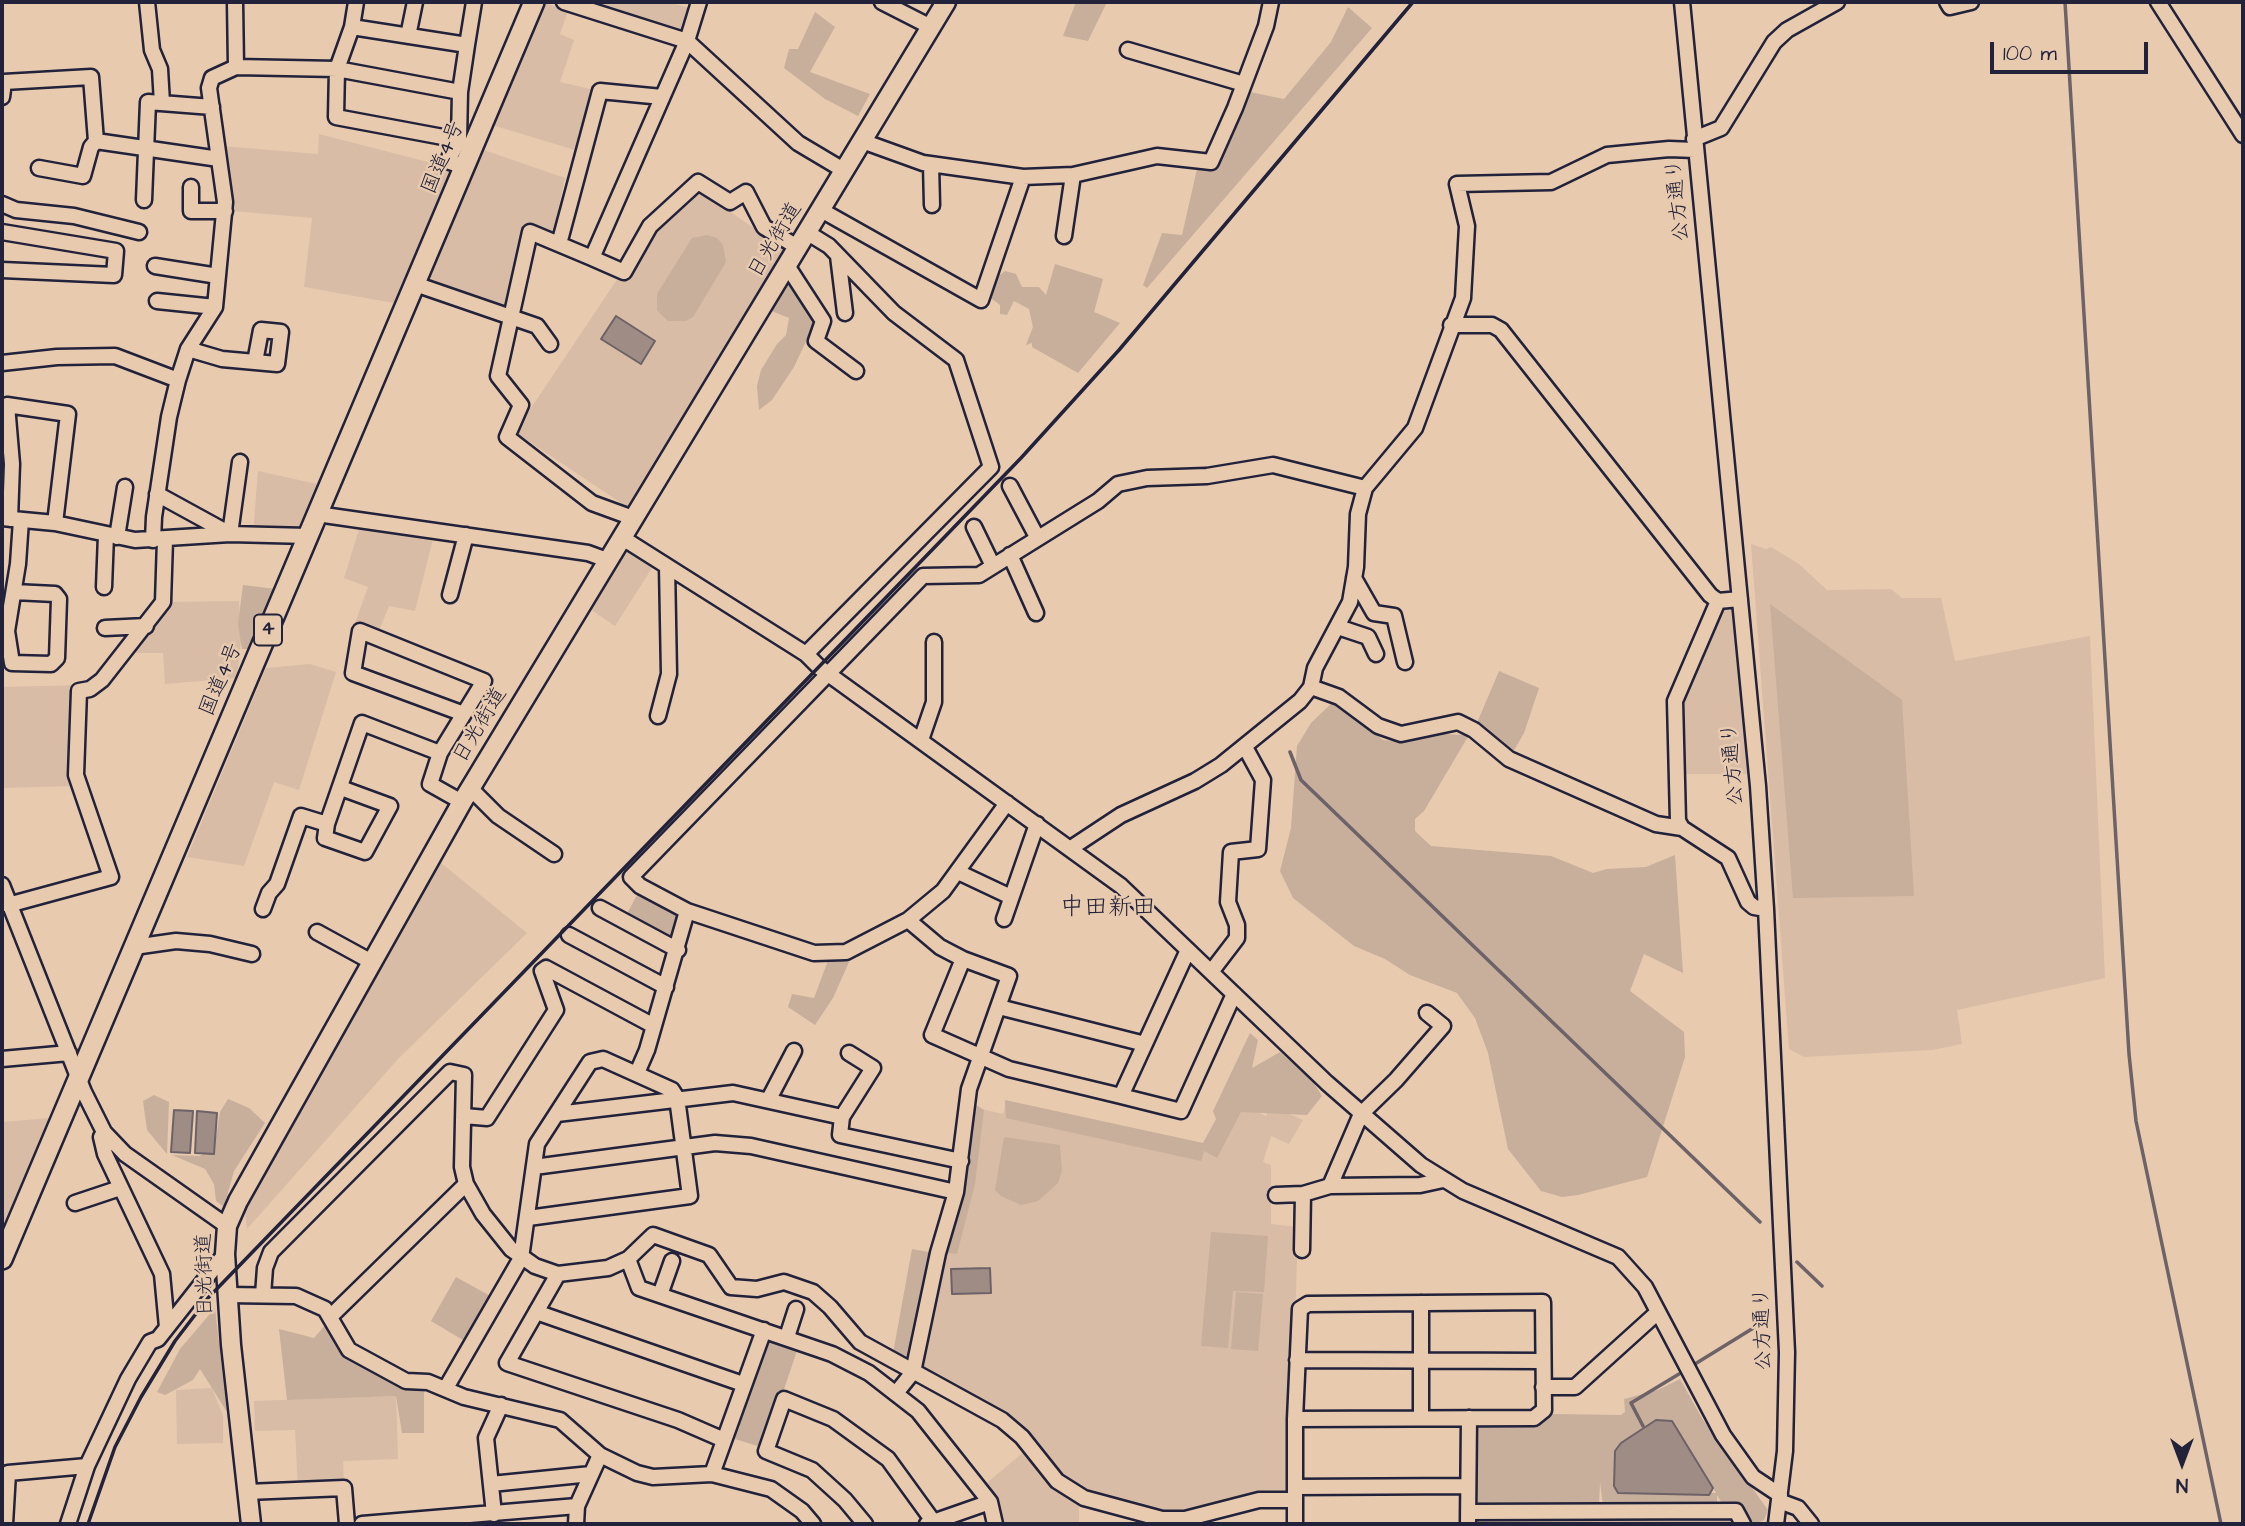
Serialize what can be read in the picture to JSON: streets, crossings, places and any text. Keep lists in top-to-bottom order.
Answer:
{
  "streets": {
    "highway": ["国道4号", "4"],
    "main road": ["日光街道"],
    "street": ["公方通り"]
  },
  "districts": ["中田新田"],
  "scale_bar": "100 m",
  "north": "bottom"
}
